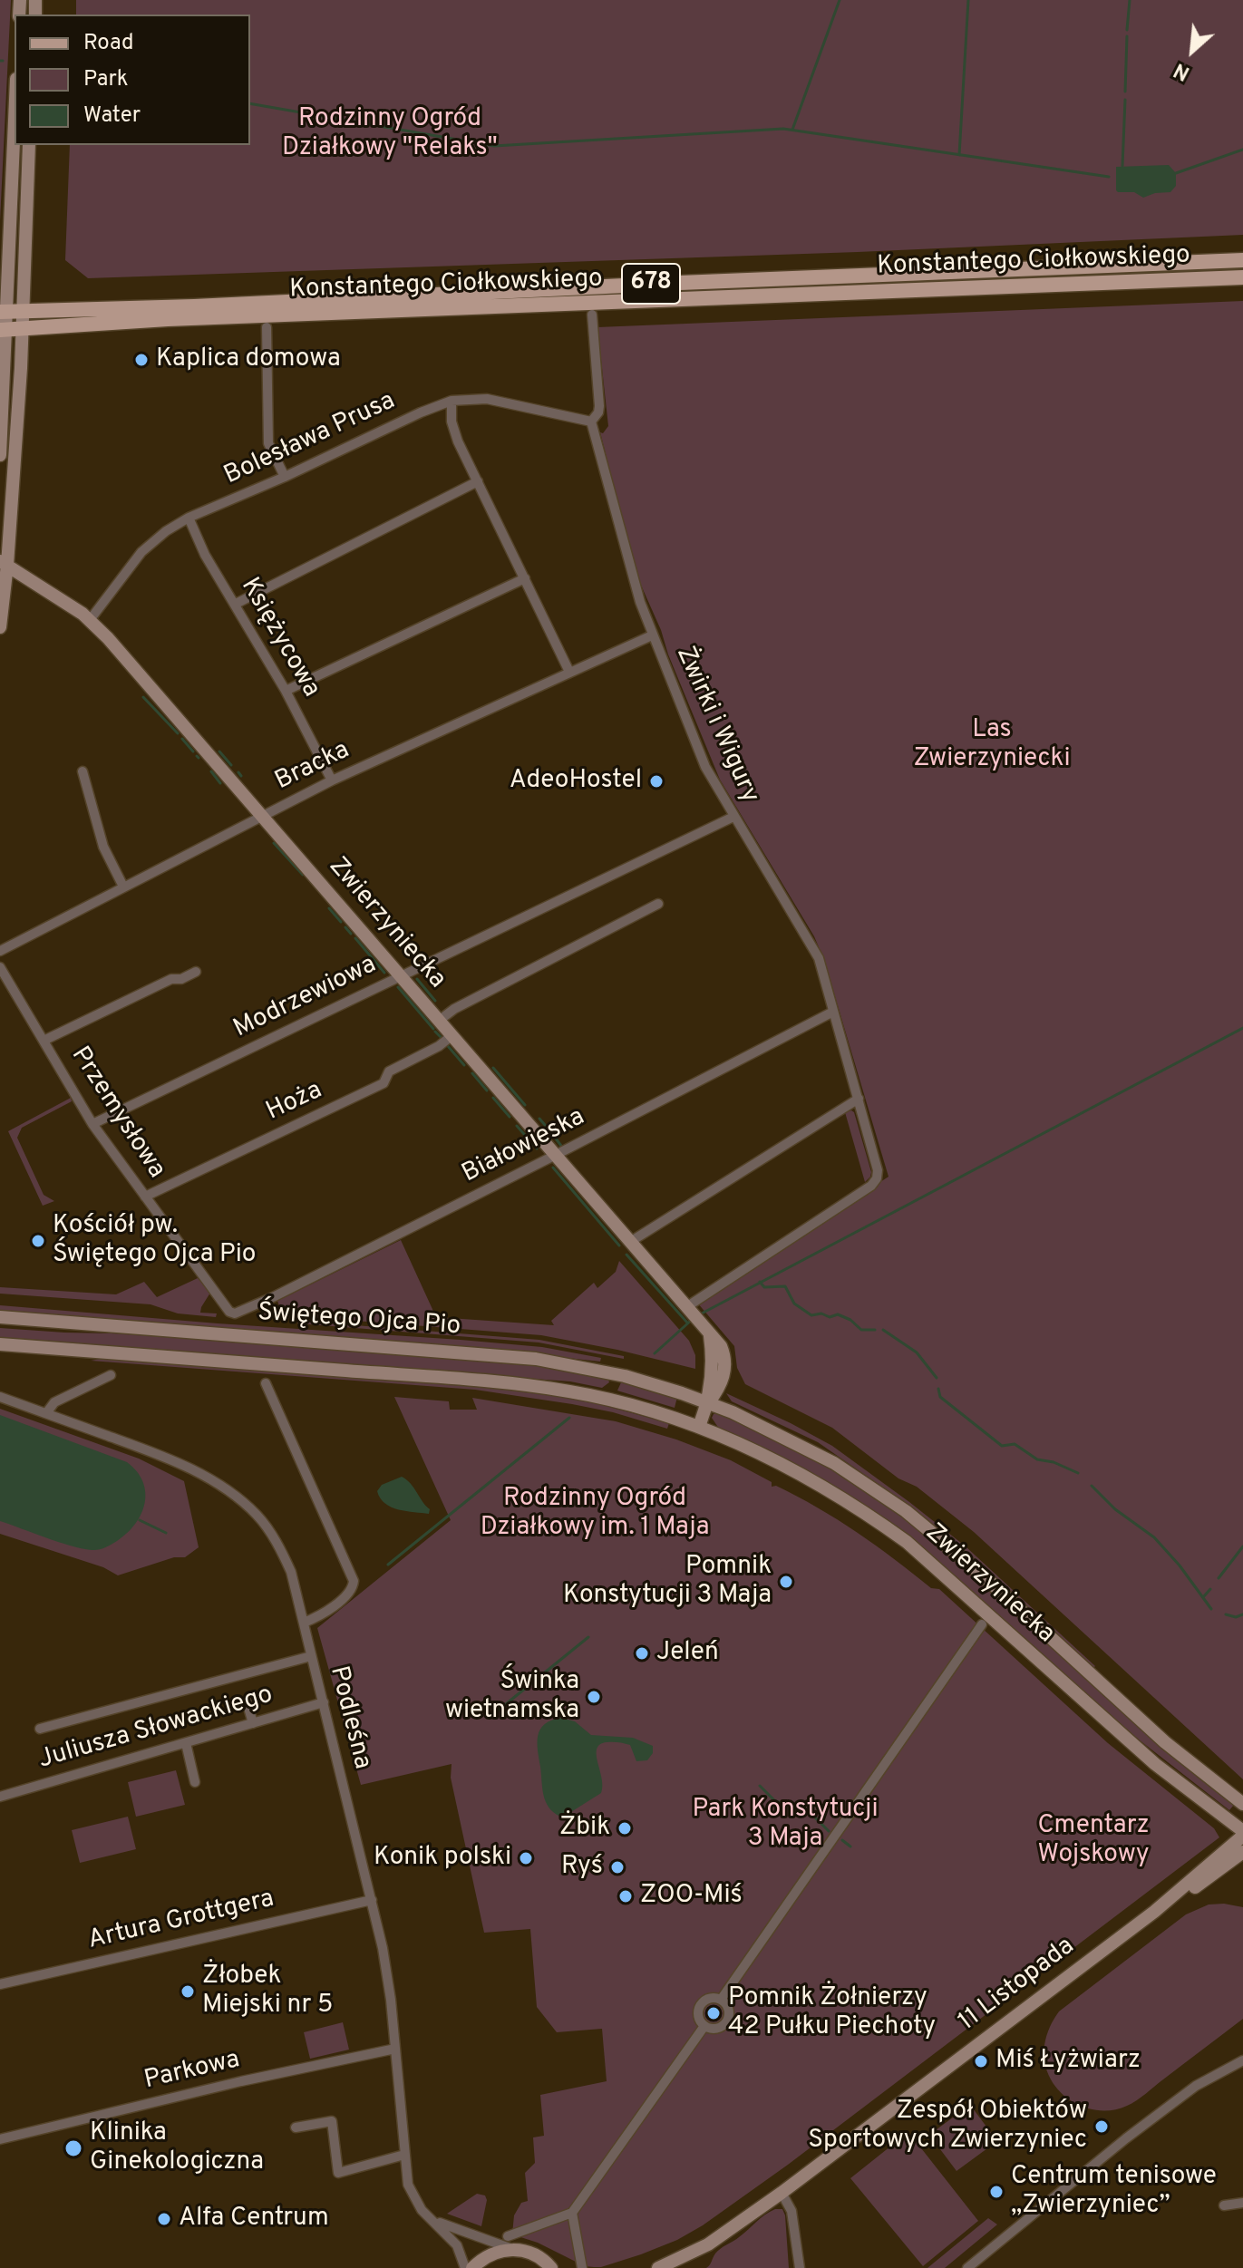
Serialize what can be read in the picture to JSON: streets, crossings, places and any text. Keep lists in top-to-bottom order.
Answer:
{
  "streets": {
    "main road": ["Konstantego Ciołkowskiego", "678"],
    "street": [
      "Bolesława Prusa",
      "Księżycowa",
      "Żwirki i Wigury",
      "Bracka",
      "Zwierzyniecka",
      "Modrzewiowa",
      "Hoża",
      "Przemysłowa",
      "Białowieska",
      "Świętego Ojca Pio",
      "Podleśna",
      "Juliusza Słowackiego",
      "Artura Grottgera",
      "11 Listopada",
      "Parkowa"
    ]
  },
  "crossings": [
    ["Bolesława Prusa", "Księżycowa"],
    ["Bolesława Prusa", "Żwirki i Wigury"],
    ["Bolesława Prusa", "Zwierzyniecka"],
    ["Księżycowa", "Bracka"],
    ["Żwirki i Wigury", "Bracka"],
    ["Żwirki i Wigury", "Zwierzyniecka"],
    ["Żwirki i Wigury", "Modrzewiowa"],
    ["Żwirki i Wigury", "Białowieska"],
    ["Bracka", "Zwierzyniecka"],
    ["Zwierzyniecka", "Modrzewiowa"],
    ["Zwierzyniecka", "Hoża"],
    ["Zwierzyniecka", "Białowieska"],
    ["Zwierzyniecka", "Świętego Ojca Pio"],
    ["Zwierzyniecka", "11 Listopada"],
    ["Modrzewiowa", "Przemysłowa"],
    ["Hoża", "Przemysłowa"],
    ["Przemysłowa", "Białowieska"],
    ["Podleśna", "Juliusza Słowackiego"],
    ["Podleśna", "Artura Grottgera"],
    ["Podleśna", "Parkowa"]
  ],
  "parks": [
    "Rodzinny Ogród Działkowy \"Relaks\"",
    "Las Zwierzyniecki",
    "Rodzinny Ogród Działkowy im. 1 Maja",
    "Park Konstytucji 3 Maja",
    "Cmentarz Wojskowy"
  ],
  "places": [
    "Kaplica domowa",
    "AdeoHostel",
    "Kościół pw. Świętego Ojca Pio",
    "Pomnik Konstytucji 3 Maja",
    "Jeleń",
    "Świnka wietnamska",
    "Żbik",
    "Konik polski",
    "Ryś",
    "ZOO-Miś",
    "Żłobek Miejski nr 5",
    "Pomnik Żołnierzy 42 Pułku Piechoty",
    "Miś Łyżwiarz",
    "Zespół Obiektów Sportowych Zwierzyniec",
    "Klinika Ginekologiczna",
    "Centrum tenisowe „Zwierzyniec”",
    "Alfa Centrum"
  ],
  "legend": ["Road", "Park", "Water"],
  "north": "bottom left"
}
